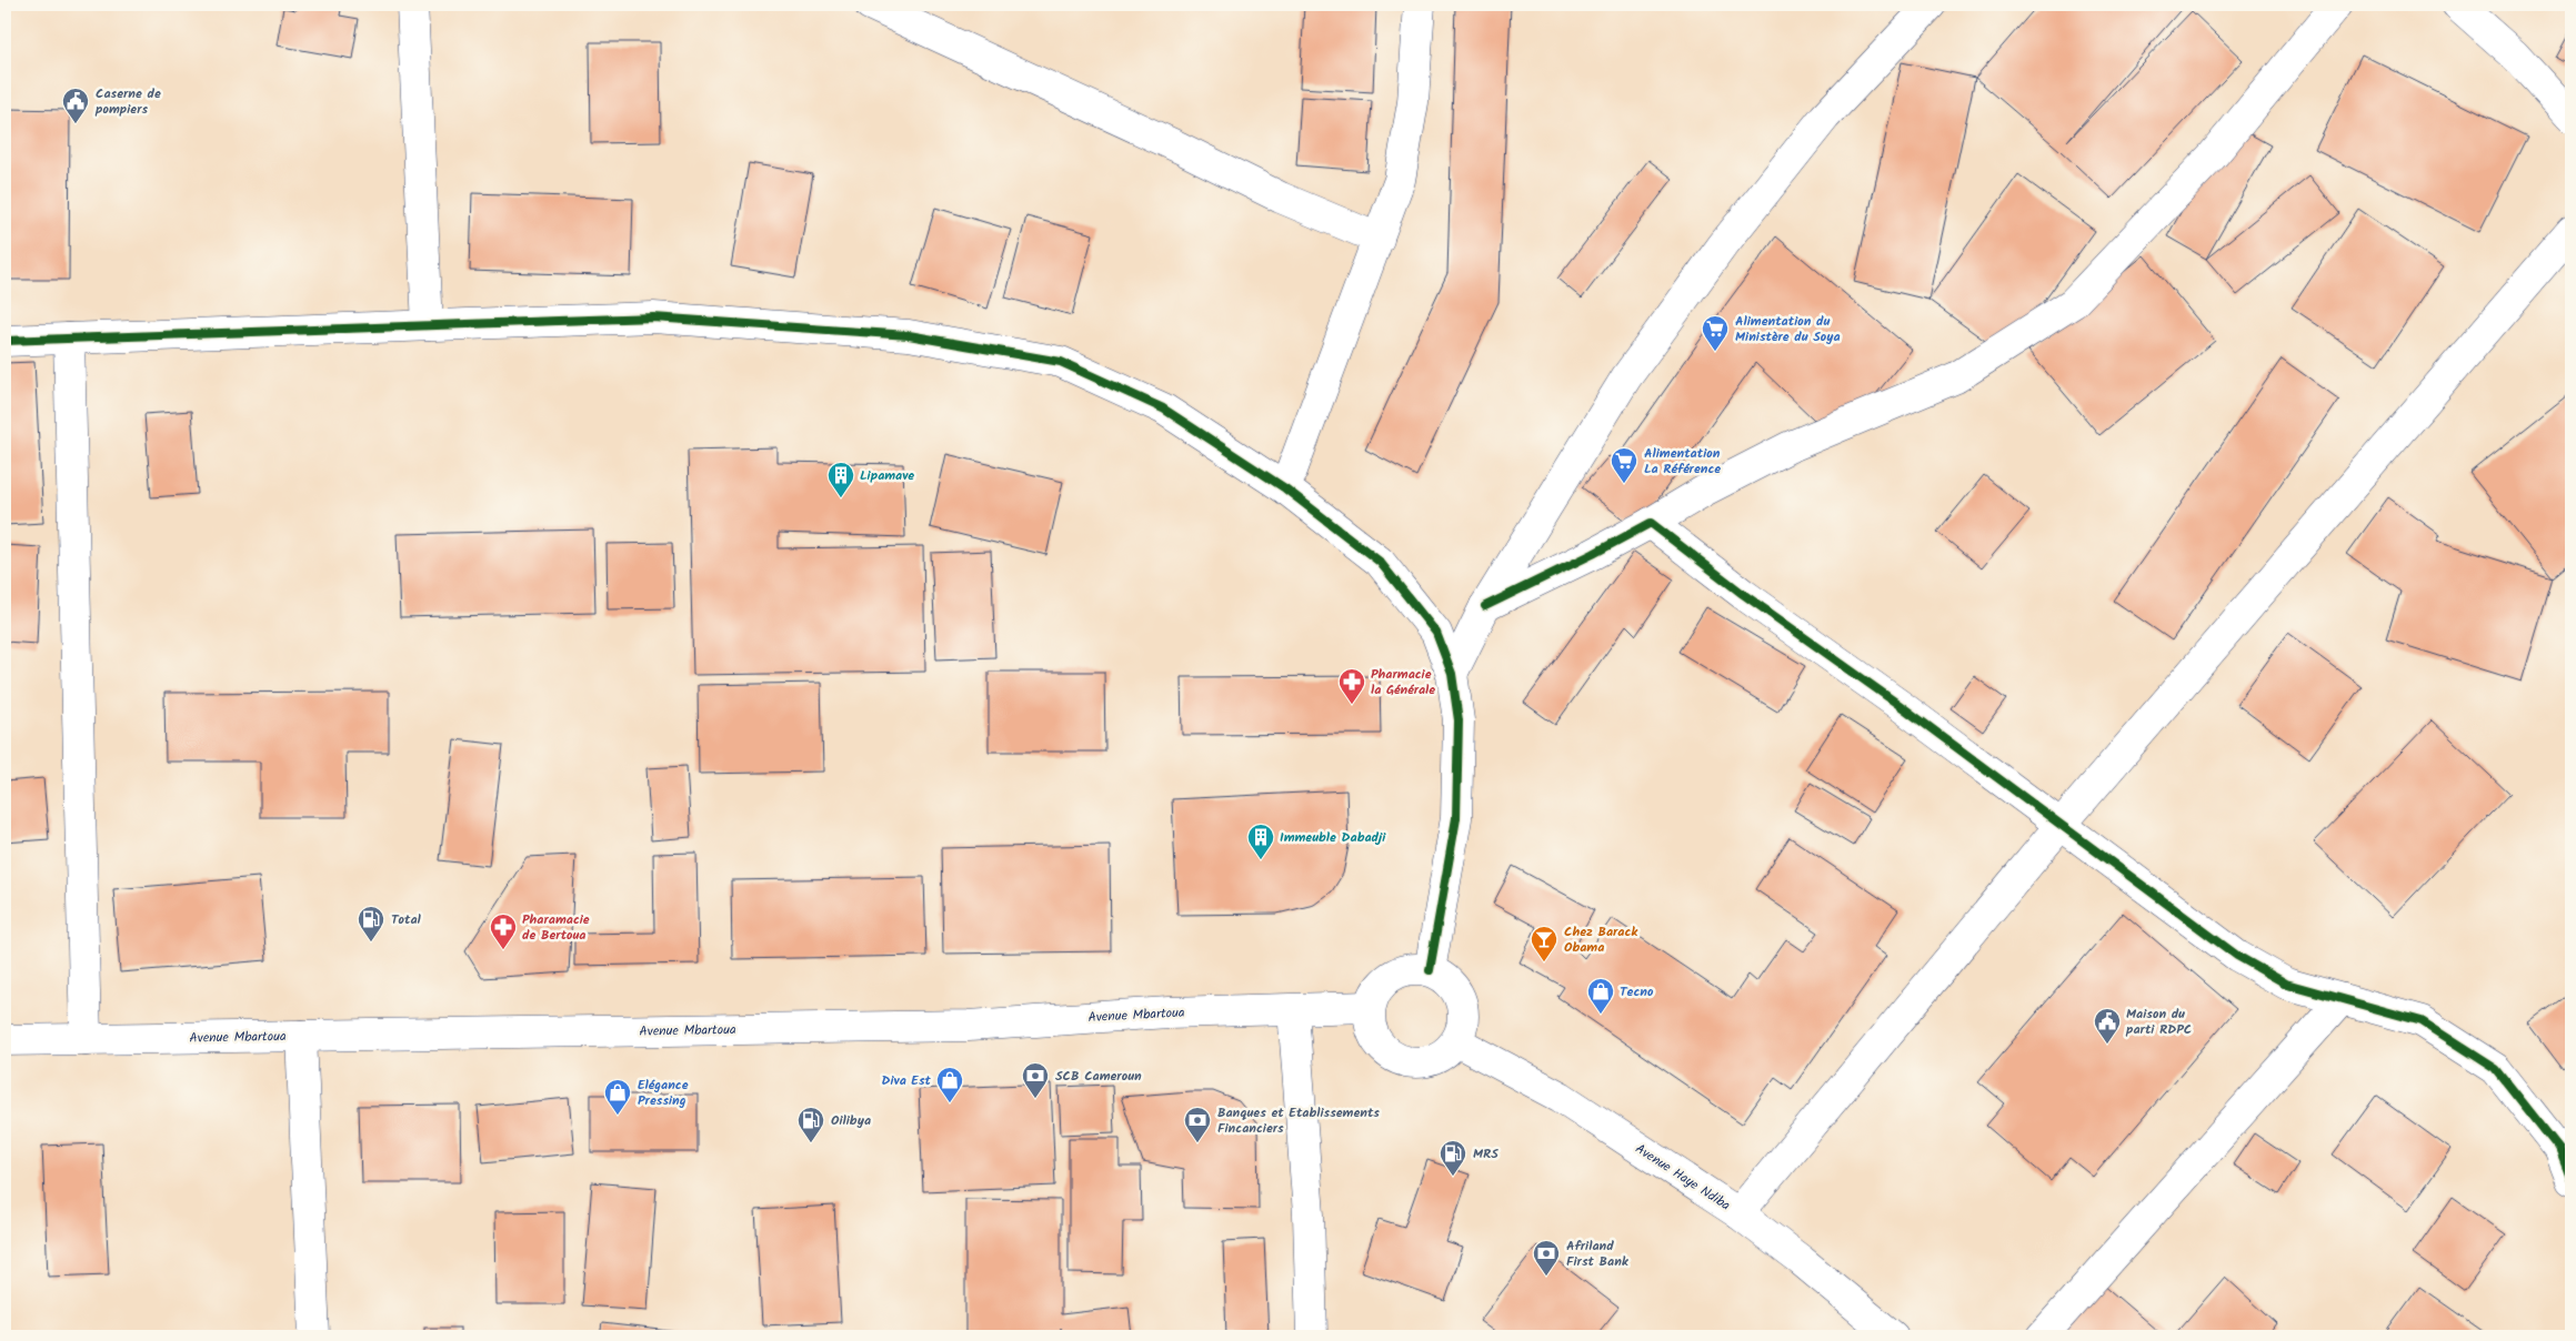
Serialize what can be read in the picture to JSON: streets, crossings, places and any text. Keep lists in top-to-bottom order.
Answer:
{
  "streets": {
    "main road": ["Avenue Mbartoua", "Avenue Haye Ndiba"]
  },
  "crossings": [
    ["Avenue Mbartoua", "Avenue Haye Ndiba"]
  ],
  "places": {
    "public building": ["Caserne de pompiers", "Maison du parti RDPC"],
    "supermarket": ["Alimentation du Ministère du Soya", "Alimentation La Référence"],
    "building": ["Lipamave", "Immeuble Dabadji"],
    "pharmacy": ["Pharmacie la Générale", "Pharamacie de Bertoua"],
    "fuel station": ["Total", "Oilibya", "MRS"],
    "bar": ["Chez Barack Obama"],
    "shop": ["Tecno", "Diva Est", "Elégance Pressing"],
    "bank": ["SCB Cameroun", "Banques et Etablissements Fincanciers", "Afriland First Bank"]
  }
}
